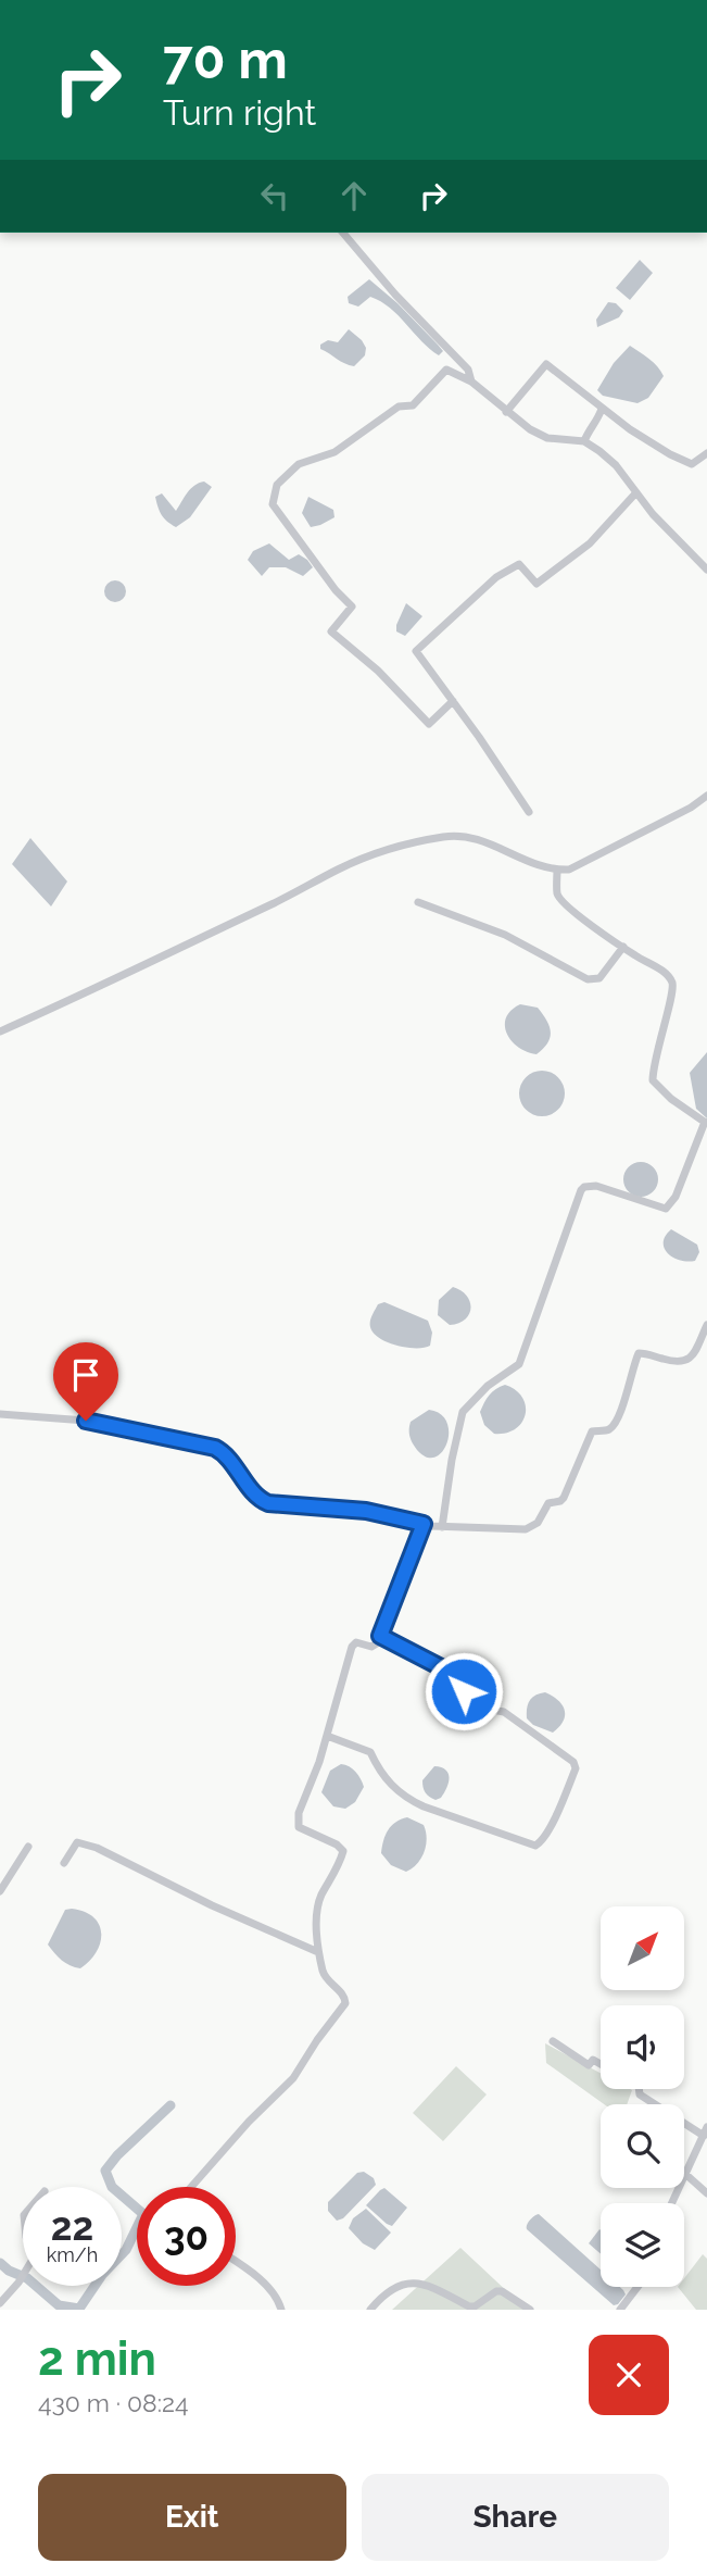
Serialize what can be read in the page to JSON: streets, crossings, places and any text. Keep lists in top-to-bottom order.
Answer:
{
  "north": "top right",
  "page": {
    "turn": ["70 m", "Turn right"],
    "speed": "22 km/h",
    "limit": "30",
    "heading": ["2 min", "430 m · 08:24"],
    "buttons": ["Exit", "Share"]
  }
}
